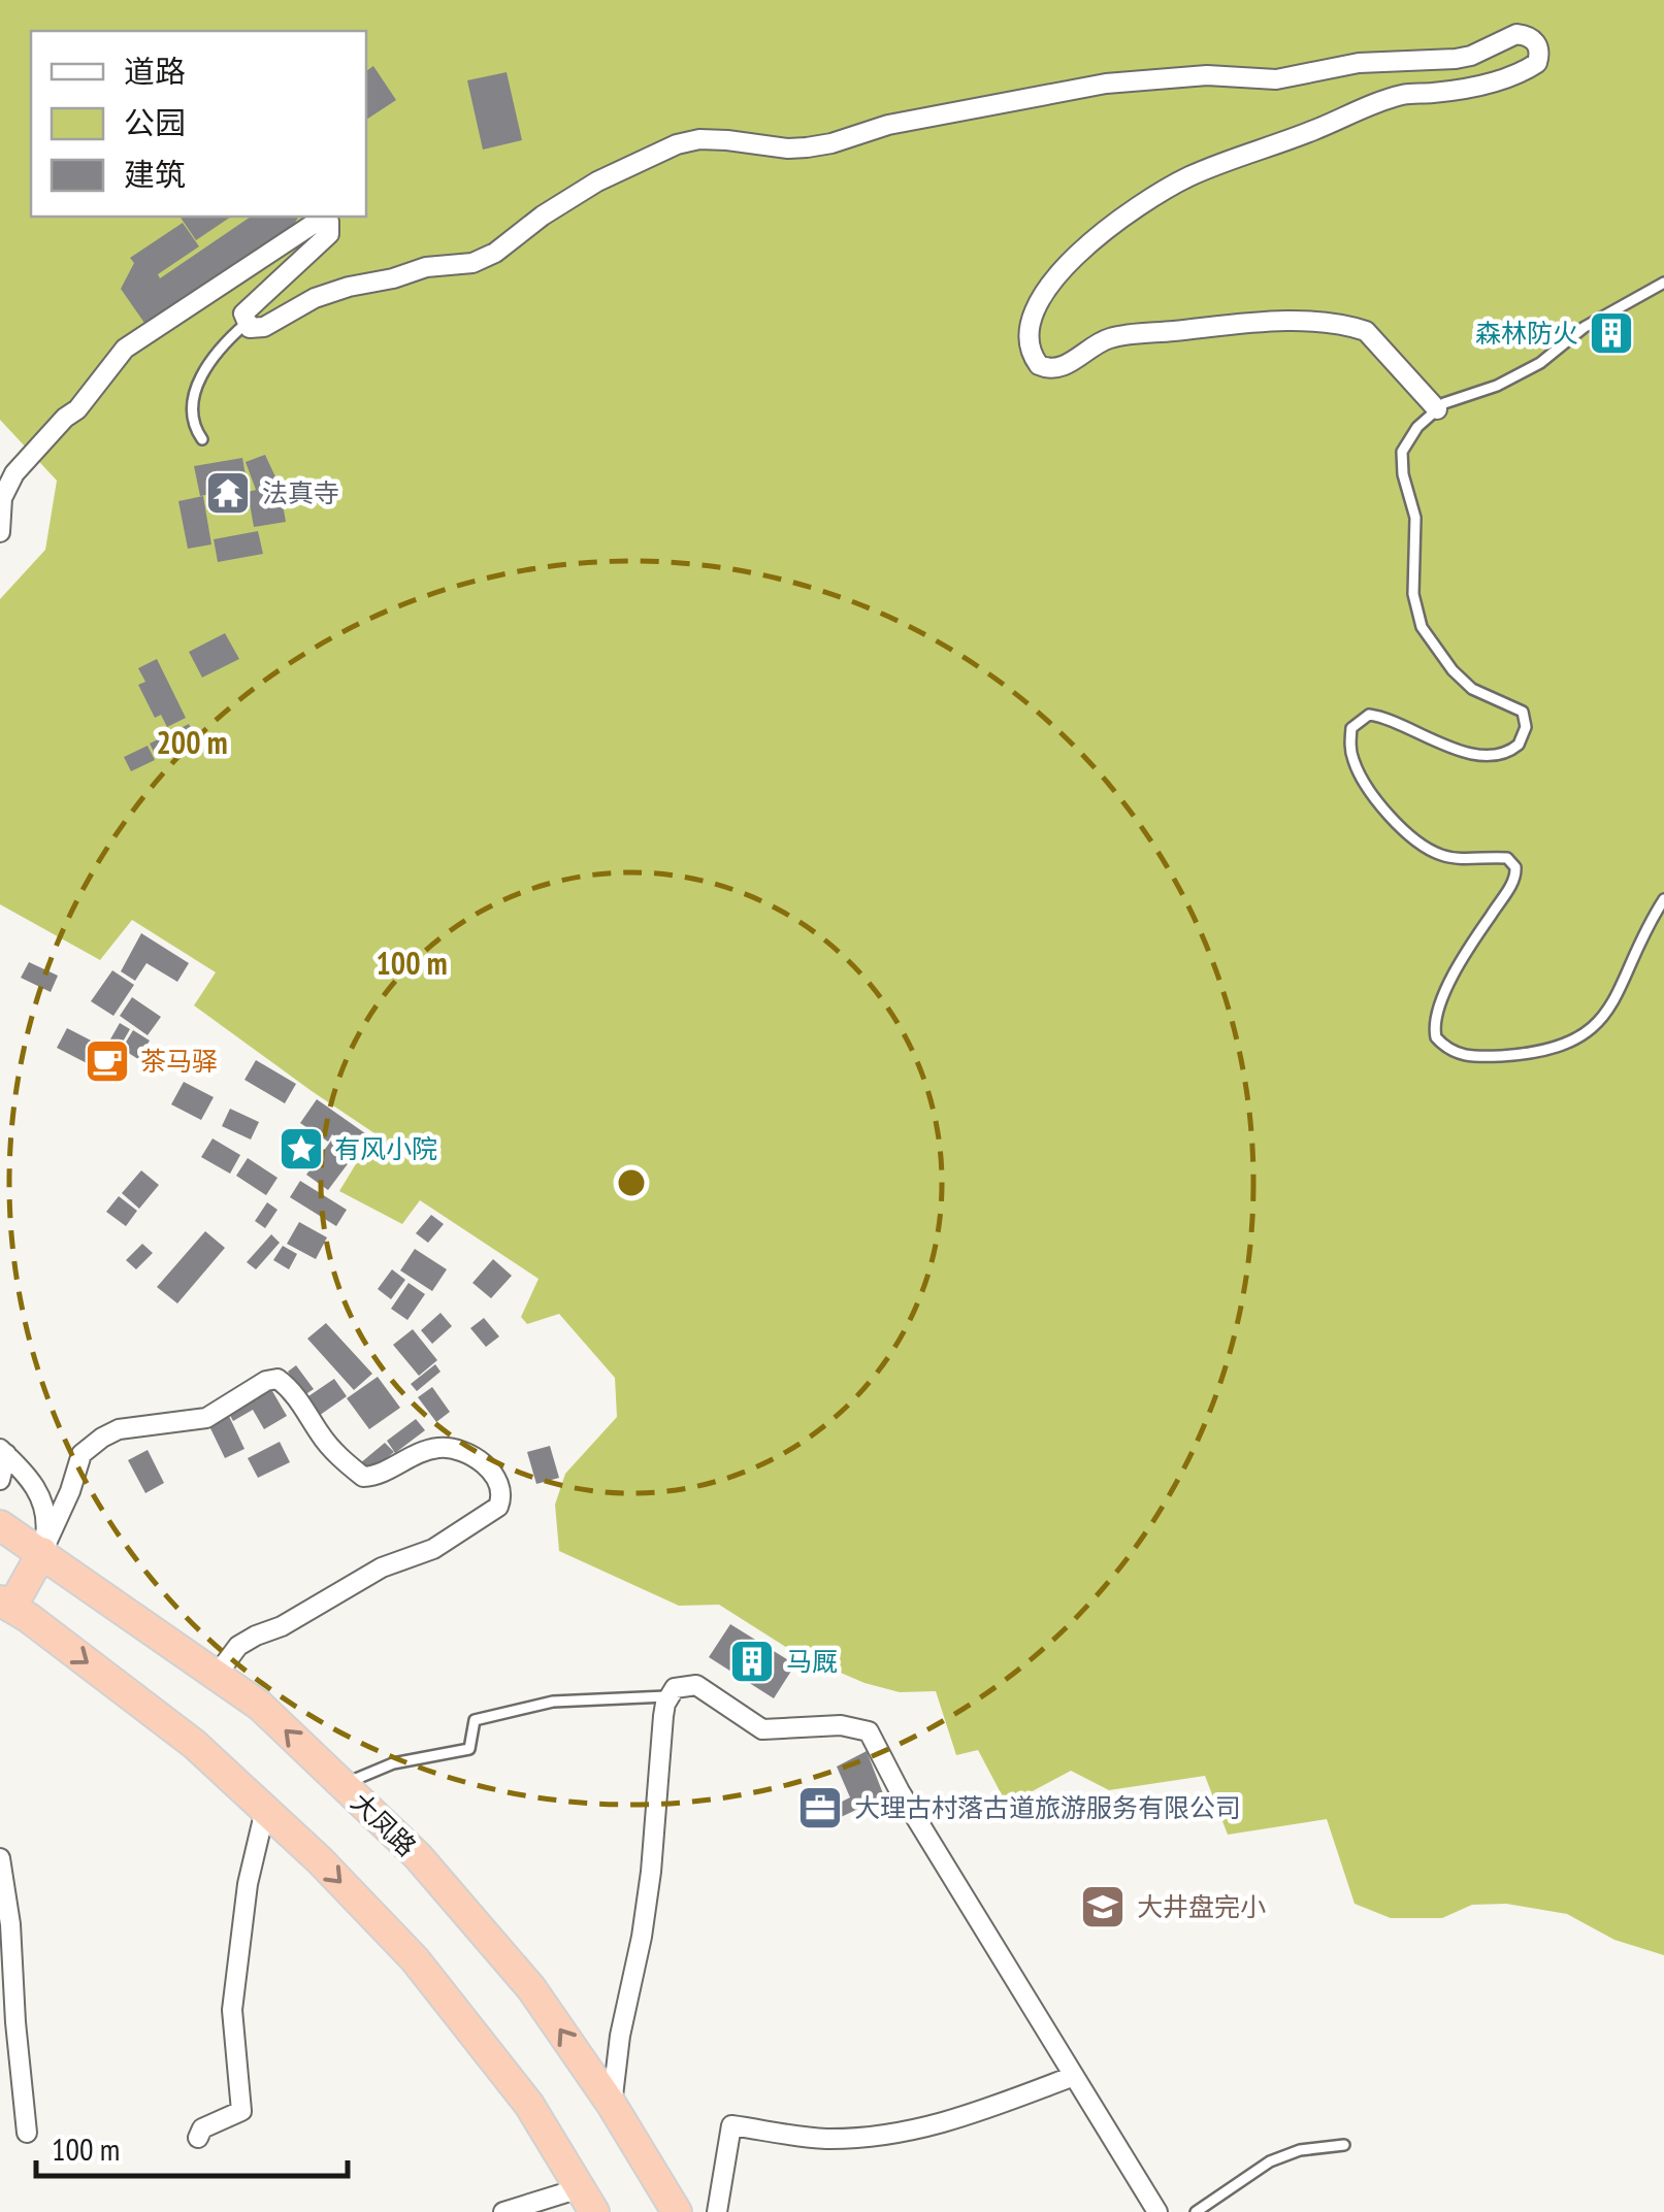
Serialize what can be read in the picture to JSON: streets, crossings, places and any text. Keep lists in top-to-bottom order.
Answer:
{
  "streets": {
    "highway": ["大凤路"]
  },
  "places": {
    "building": ["森林防火", "马厩"],
    "temple": ["法真寺"],
    "cafe": ["茶马驿"],
    "place": ["有风小院"],
    "office": ["大理古村落古道旅游服务有限公司"],
    "school or university": ["大井盘完小"]
  },
  "legend": ["道路", "公园", "建筑"],
  "scale_bar": "100 m",
  "rings": ["200 m", "100 m"]
}
